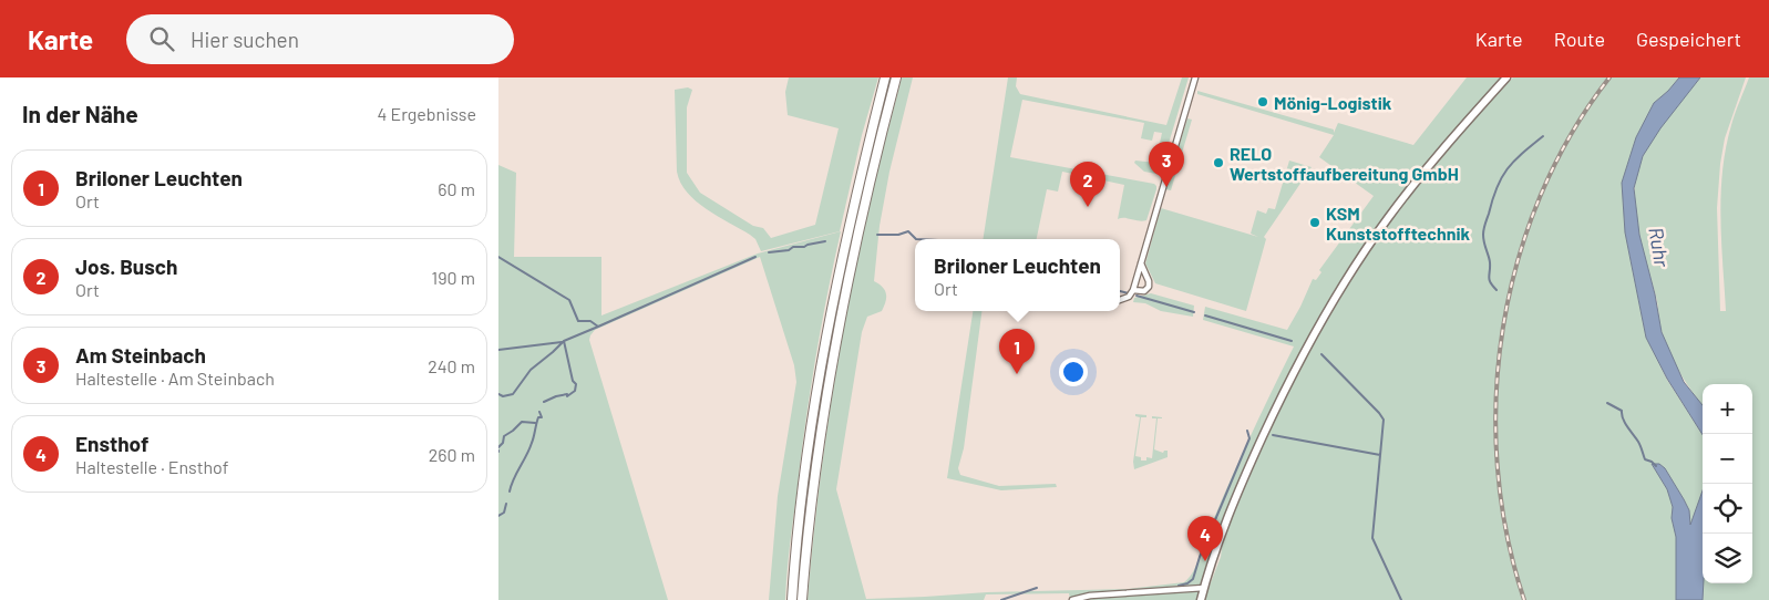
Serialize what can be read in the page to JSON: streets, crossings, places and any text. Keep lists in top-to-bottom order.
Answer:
{
  "water": ["Ruhr"],
  "places": ["Mönig-Logistik", "RELO Wertstoffaufbereitung GmbH", "KSM Kunststofftechnik"],
  "page": {
    "header": "Karte",
    "search": "Hier suchen",
    "nav": ["Karte", "Route", "Gespeichert"],
    "heading": ["In der Nähe", "4 Ergebnisse"],
    "pins": [
      "3",
      "2",
      "1",
      "4"
    ],
    "list": [
      {
        "mark": "1",
        "name": "Briloner Leuchten",
        "note": "Ort",
        "value": "60 m"
      },
      {
        "mark": "2",
        "name": "Jos. Busch",
        "note": "Ort",
        "value": "190 m"
      },
      {
        "mark": "3",
        "name": "Am Steinbach",
        "note": "Haltestelle · Am Steinbach",
        "value": "240 m"
      },
      {
        "mark": "4",
        "name": "Ensthof",
        "note": "Haltestelle · Ensthof",
        "value": "260 m"
      }
    ],
    "popup": ["Briloner Leuchten", "Ort"],
    "map_buttons": ["+", "−"]
  }
}
